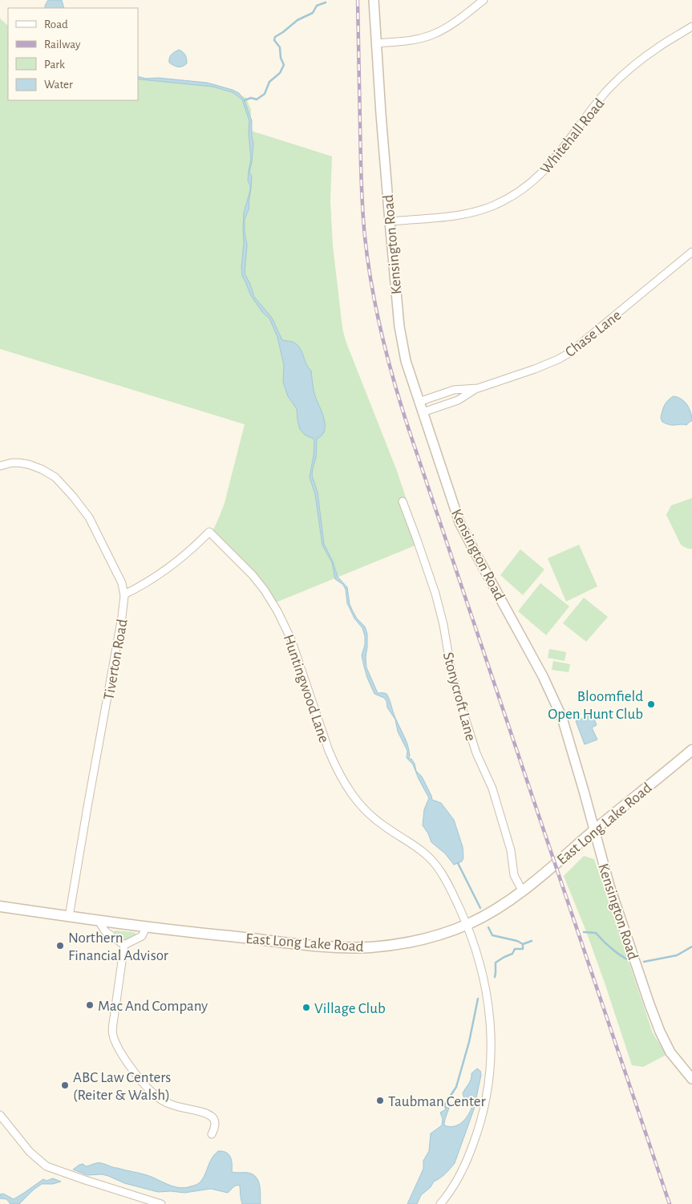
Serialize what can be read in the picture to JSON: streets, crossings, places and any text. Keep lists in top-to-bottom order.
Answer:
{
  "streets": {
    "main road": ["East Long Lake Road"],
    "street": [
      "Whitehall Road",
      "Kensington Road",
      "Chase Lane",
      "Tiverton Road",
      "Huntingwood Lane",
      "Stonycroft Lane"
    ]
  },
  "crossings": [
    ["Whitehall Road", "Kensington Road"],
    ["Kensington Road", "Chase Lane"],
    ["Kensington Road", "East Long Lake Road"],
    ["Tiverton Road", "Huntingwood Lane"],
    ["Tiverton Road", "East Long Lake Road"],
    ["Huntingwood Lane", "East Long Lake Road"],
    ["Stonycroft Lane", "East Long Lake Road"]
  ],
  "places": [
    "Bloomfield Open Hunt Club",
    "Northern Financial Advisor",
    "Mac And Company",
    "Village Club",
    "ABC Law Centers (Reiter & Walsh)",
    "Taubman Center"
  ],
  "legend": [
    "Road",
    "Railway",
    "Park",
    "Water"
  ]
}
